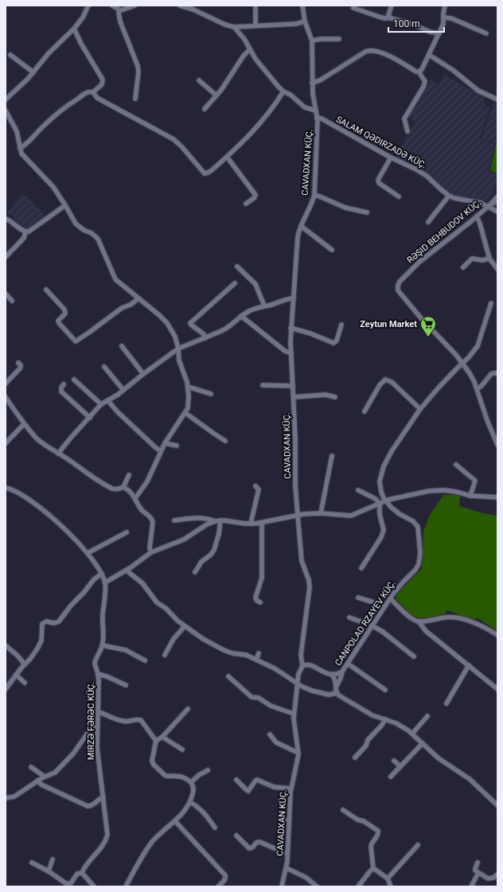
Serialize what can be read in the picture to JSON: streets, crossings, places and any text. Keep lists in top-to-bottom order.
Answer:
{
  "streets": {
    "street": [
      "SALAM QƏDIRZADƏ KÜÇ.",
      "CAVADXAN KÜÇ.",
      "RƏŞID BEHBUDOV KÜÇ.",
      "CANPOLAD RZAYEV KÜÇ.",
      "MIRZƏ FƏRƏC KÜÇ."
    ]
  },
  "crossings": [
    ["SALAM QƏDIRZADƏ KÜÇ.", "CAVADXAN KÜÇ."],
    ["SALAM QƏDIRZADƏ KÜÇ.", "RƏŞID BEHBUDOV KÜÇ."],
    ["CAVADXAN KÜÇ.", "CANPOLAD RZAYEV KÜÇ."],
    ["RƏŞID BEHBUDOV KÜÇ.", "CANPOLAD RZAYEV KÜÇ."]
  ],
  "places": {
    "supermarket": ["Zeytun Market"]
  },
  "scale_bar": "100 m"
}
